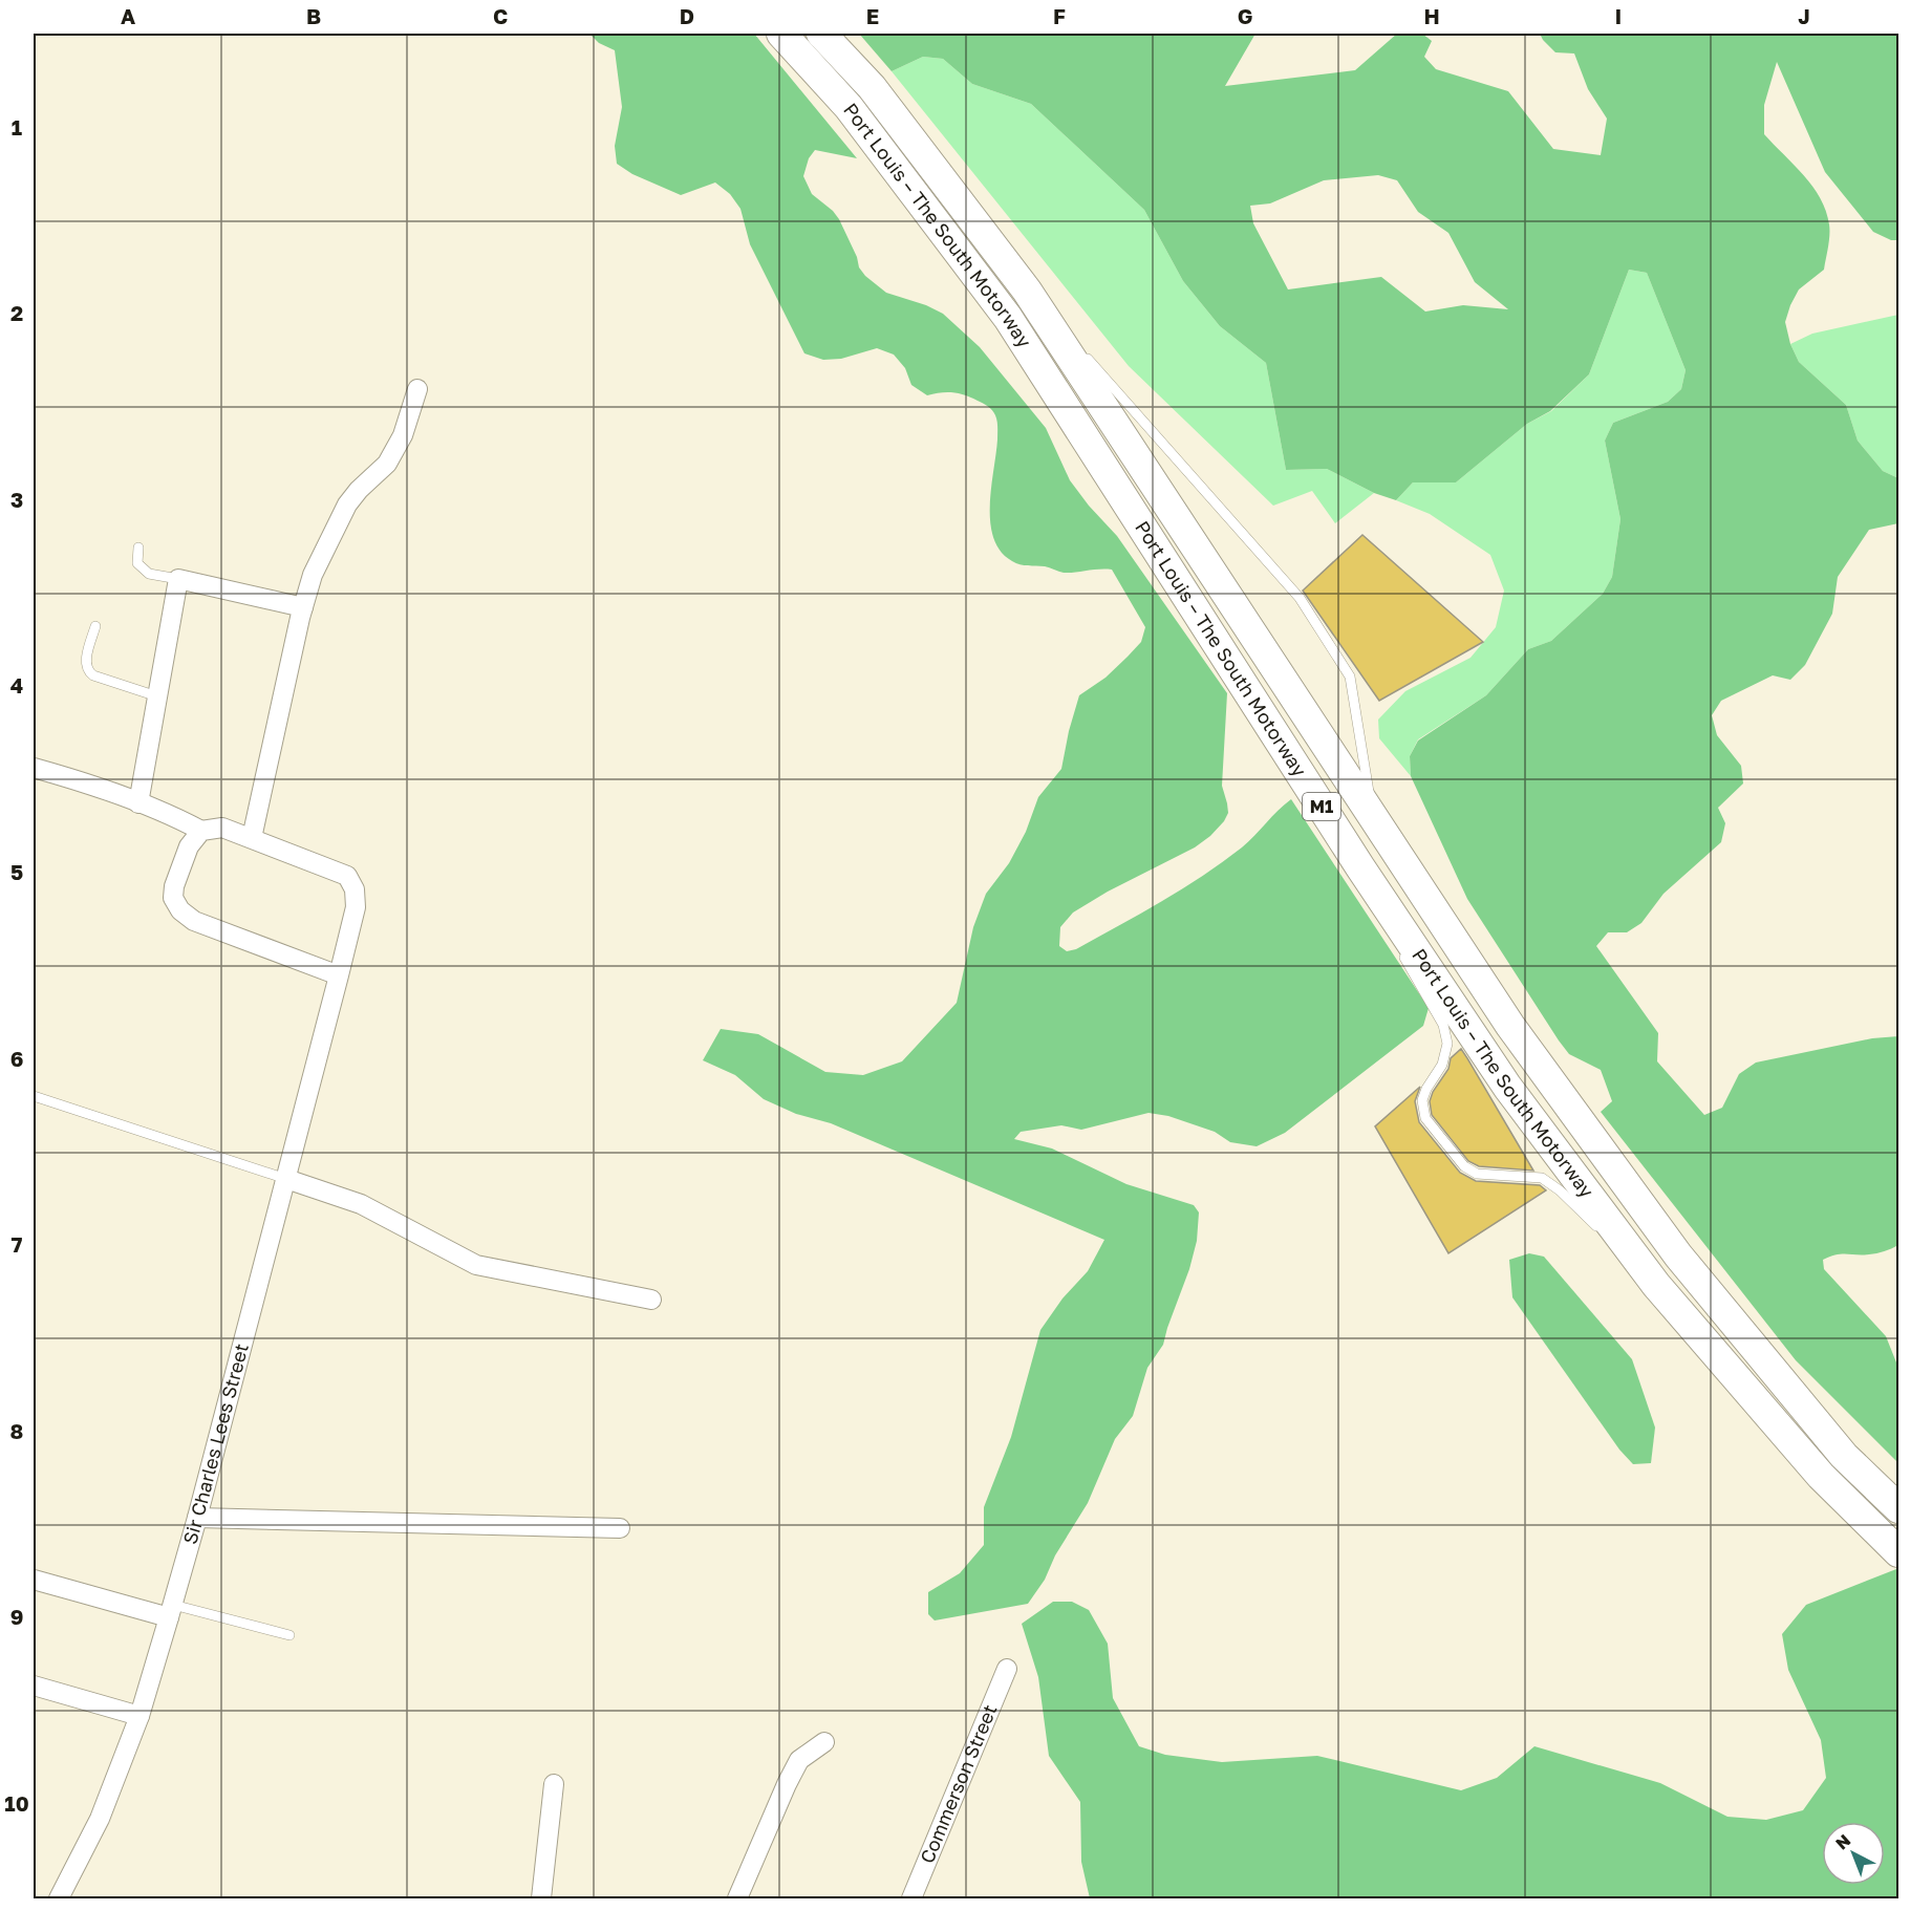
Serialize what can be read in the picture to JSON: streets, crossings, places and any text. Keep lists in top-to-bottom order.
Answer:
{
  "streets": {
    "highway": ["Port Louis – The South Motorway", "M1"],
    "street": ["Sir Charles Lees Street", "Commerson Street"]
  },
  "north": "top left",
  "grid": {
    "columns": [
      "A",
      "B",
      "C",
      "D",
      "E",
      "F",
      "G",
      "H",
      "I",
      "J"
    ],
    "rows": [
      "1",
      "2",
      "3",
      "4",
      "5",
      "6",
      "7",
      "8",
      "9",
      "10"
    ]
  }
}
